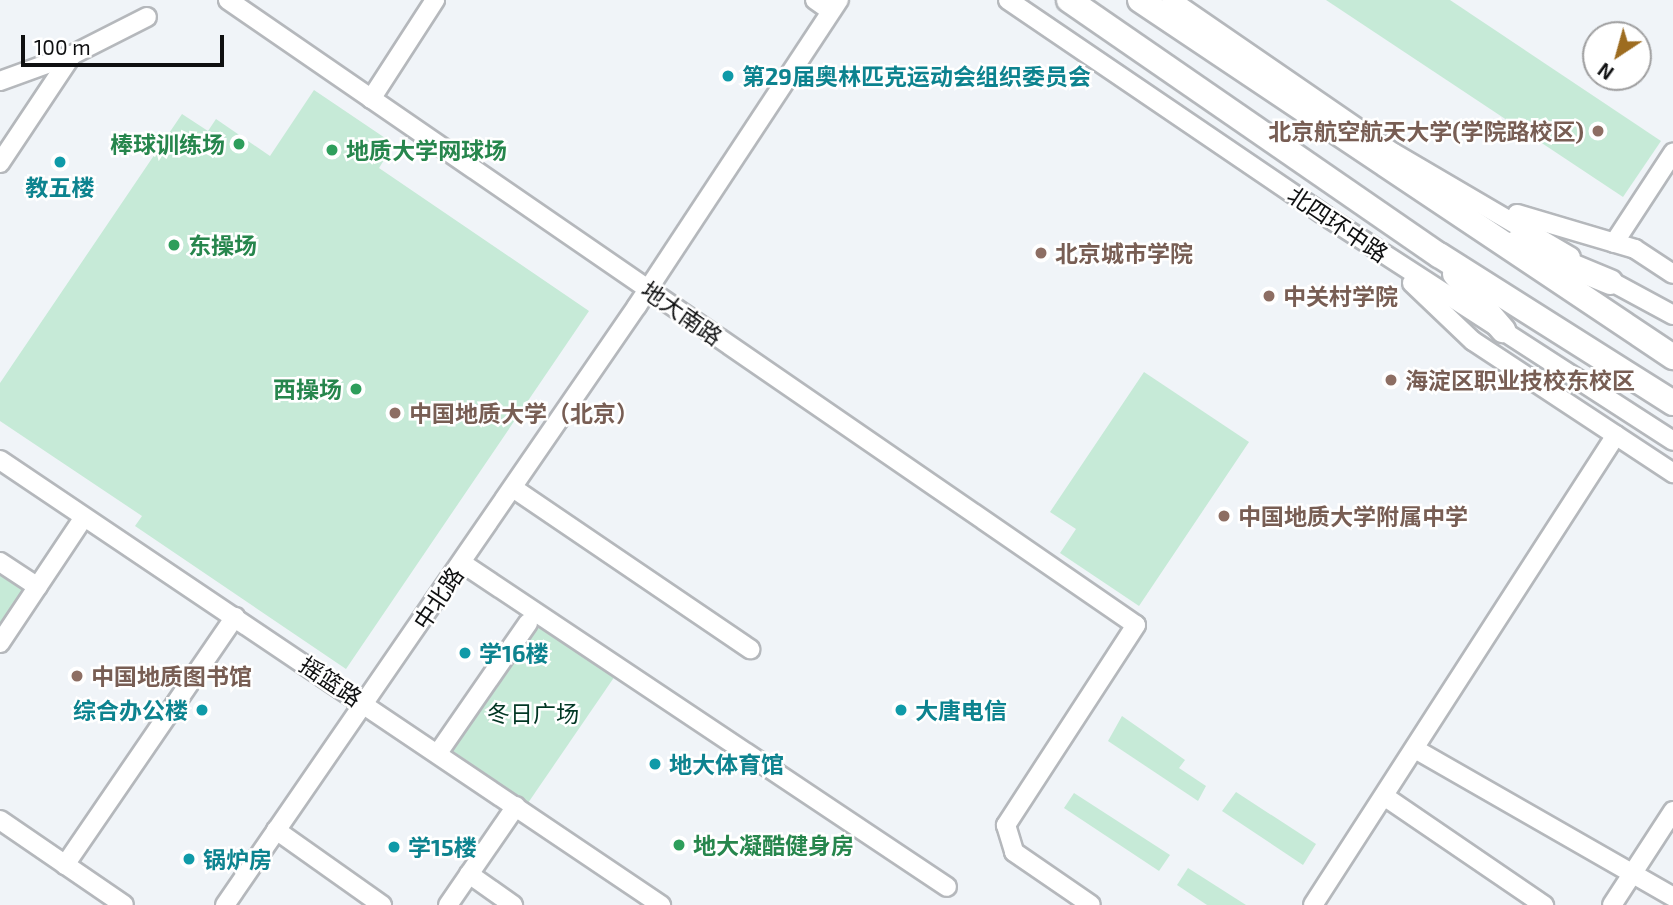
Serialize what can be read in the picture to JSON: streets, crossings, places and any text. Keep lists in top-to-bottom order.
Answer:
{
  "streets": {
    "highway": ["北四环中路"],
    "street": ["地大南路", "中北路", "摇篮路"]
  },
  "crossings": [
    ["地大南路", "中北路"],
    ["中北路", "摇篮路"]
  ],
  "parks": ["冬日广场"],
  "places": [
    "第29届奥林匹克运动会组织委员会",
    "北京航空航天大学(学院路校区)",
    "棒球训练场",
    "地质大学网球场",
    "教五楼",
    "东操场",
    "北京城市学院",
    "中关村学院",
    "海淀区职业技校东校区",
    "西操场",
    "中国地质大学（北京）",
    "中国地质大学附属中学",
    "学16楼",
    "中国地质图书馆",
    "综合办公楼",
    "大唐电信",
    "地大体育馆",
    "地大凝酷健身房",
    "学15楼",
    "锅炉房"
  ],
  "scale_bar": "100 m",
  "north": "bottom left"
}
